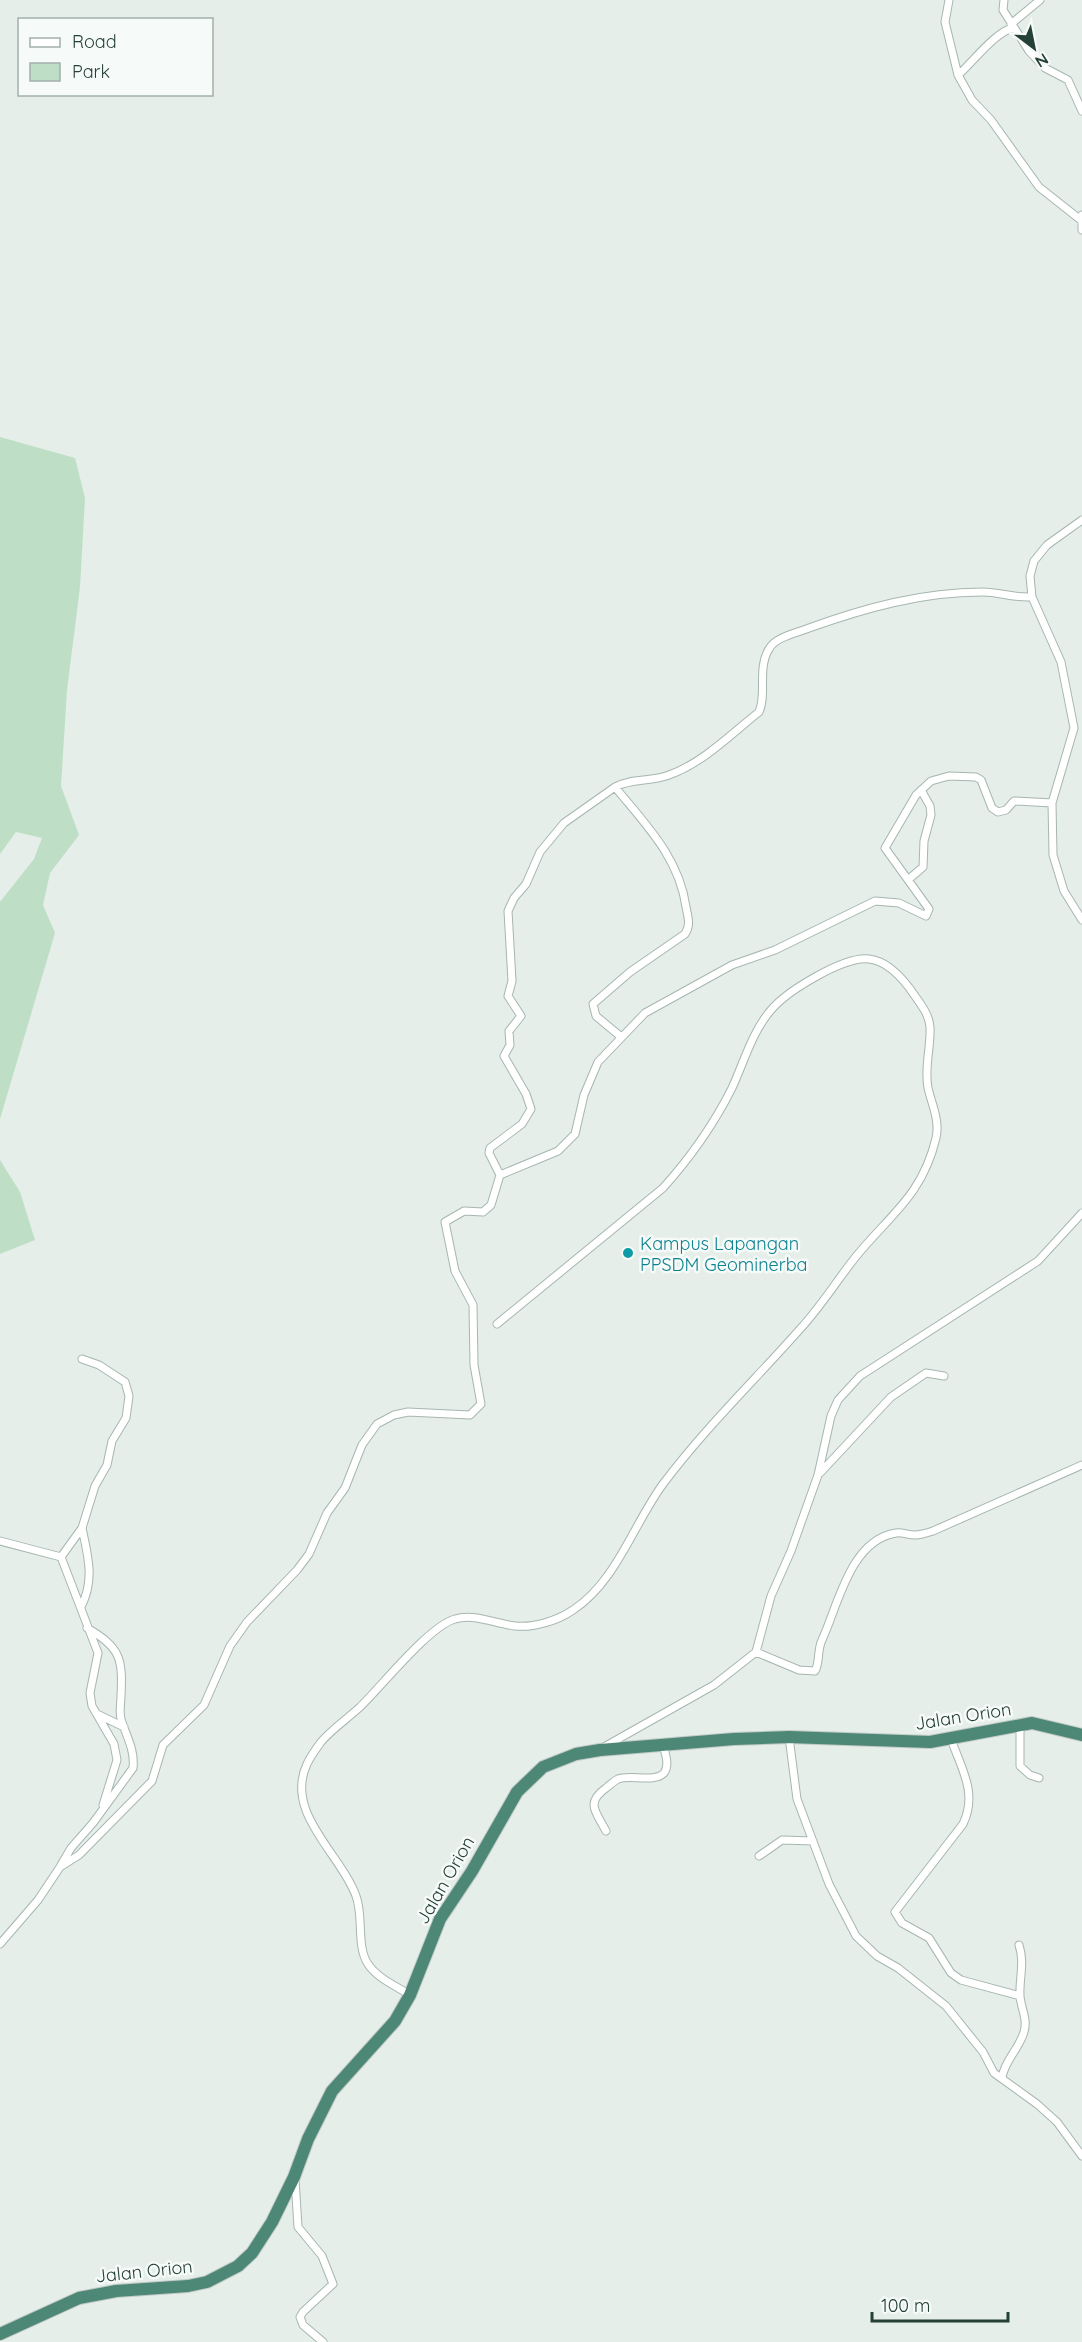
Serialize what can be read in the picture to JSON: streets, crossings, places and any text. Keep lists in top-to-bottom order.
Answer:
{
  "streets": {
    "highway": ["Jalan Orion"]
  },
  "places": ["Kampus Lapangan PPSDM Geominerba"],
  "legend": ["Road", "Park"],
  "scale_bar": "100 m",
  "north": "bottom right"
}
